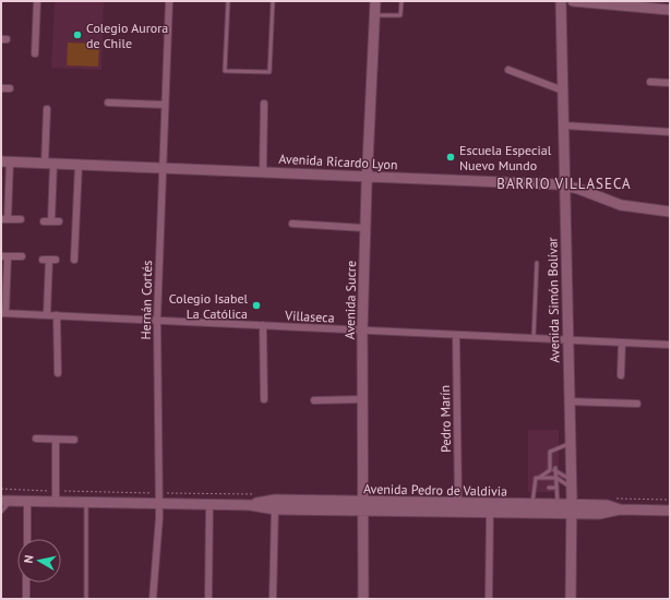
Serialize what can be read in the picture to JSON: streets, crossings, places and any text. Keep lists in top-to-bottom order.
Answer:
{
  "streets": {
    "street": [
      "Avenida Ricardo Lyon",
      "Hernán Cortés",
      "Avenida Sucre",
      "Avenida Simón Bolívar",
      "Villaseca",
      "Pedro Marín",
      "Avenida Pedro de Valdivia"
    ]
  },
  "crossings": [
    ["Avenida Ricardo Lyon", "Hernán Cortés"],
    ["Avenida Ricardo Lyon", "Avenida Sucre"],
    ["Avenida Ricardo Lyon", "Avenida Simón Bolívar"],
    ["Hernán Cortés", "Villaseca"],
    ["Hernán Cortés", "Avenida Pedro de Valdivia"],
    ["Avenida Sucre", "Villaseca"],
    ["Avenida Sucre", "Avenida Pedro de Valdivia"],
    ["Avenida Simón Bolívar", "Villaseca"],
    ["Avenida Simón Bolívar", "Avenida Pedro de Valdivia"],
    ["Villaseca", "Pedro Marín"],
    ["Pedro Marín", "Avenida Pedro de Valdivia"]
  ],
  "districts": ["BARRIO VILLASECA"],
  "places": ["Colegio Aurora de Chile", "Escuela Especial Nuevo Mundo", "Colegio Isabel La Católica"],
  "north": "left"
}
